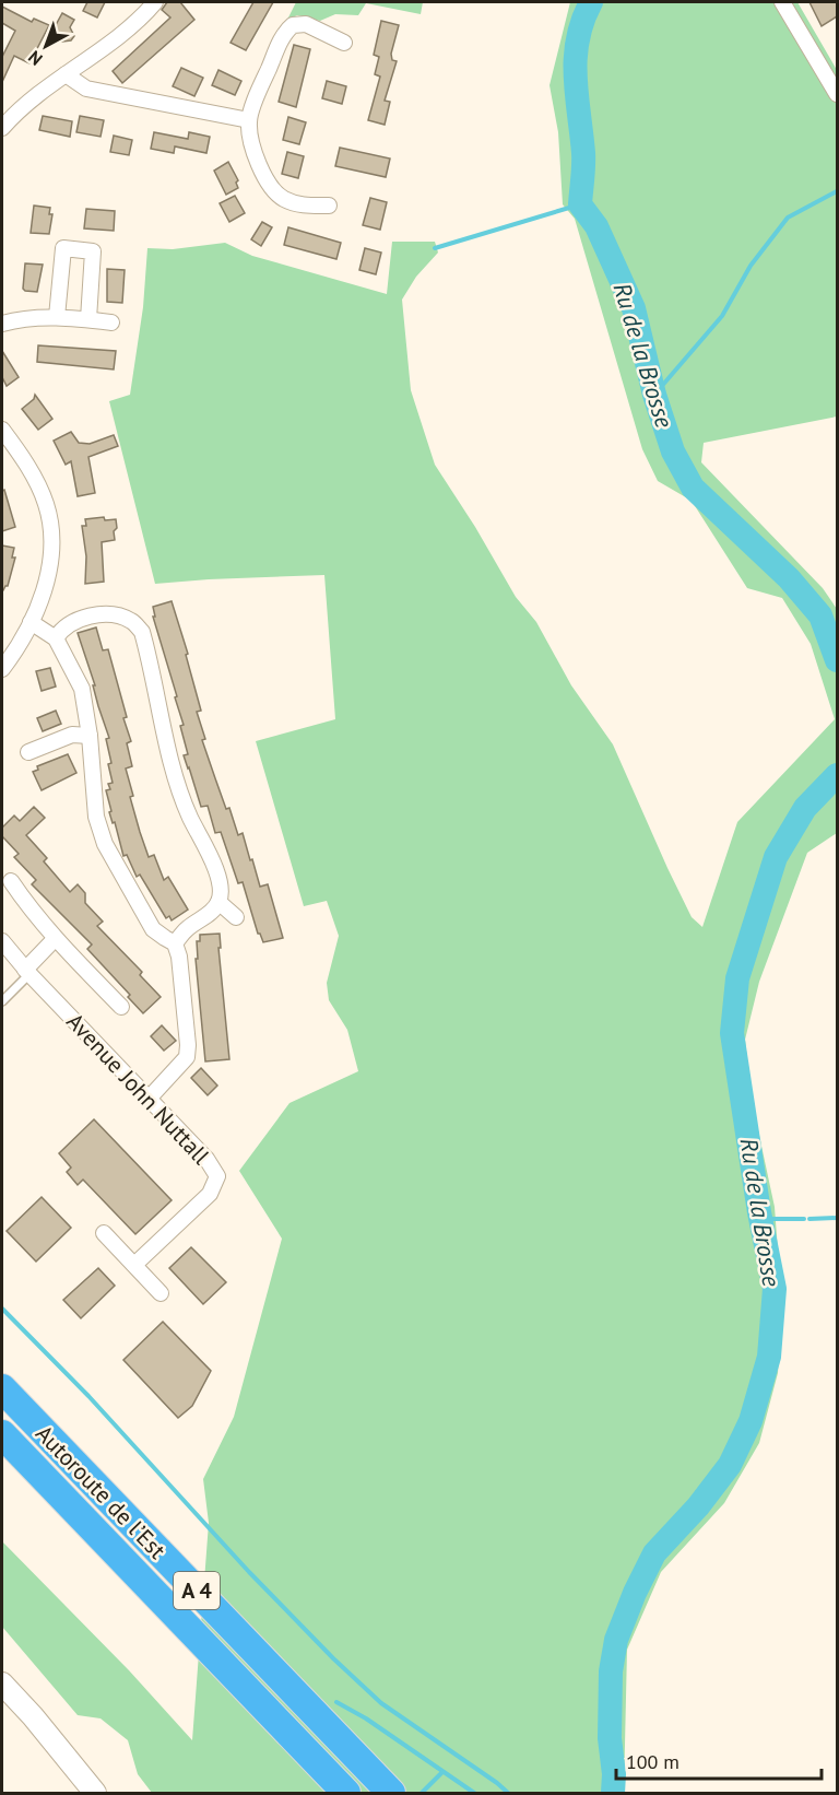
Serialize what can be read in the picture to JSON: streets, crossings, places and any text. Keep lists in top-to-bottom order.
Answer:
{
  "streets": {
    "highway": ["Autoroute de l’Est", "A 4"],
    "street": ["Avenue John Nuttall"]
  },
  "water": ["Ru de la Brosse"],
  "scale_bar": "100 m",
  "north": "bottom left"
}
